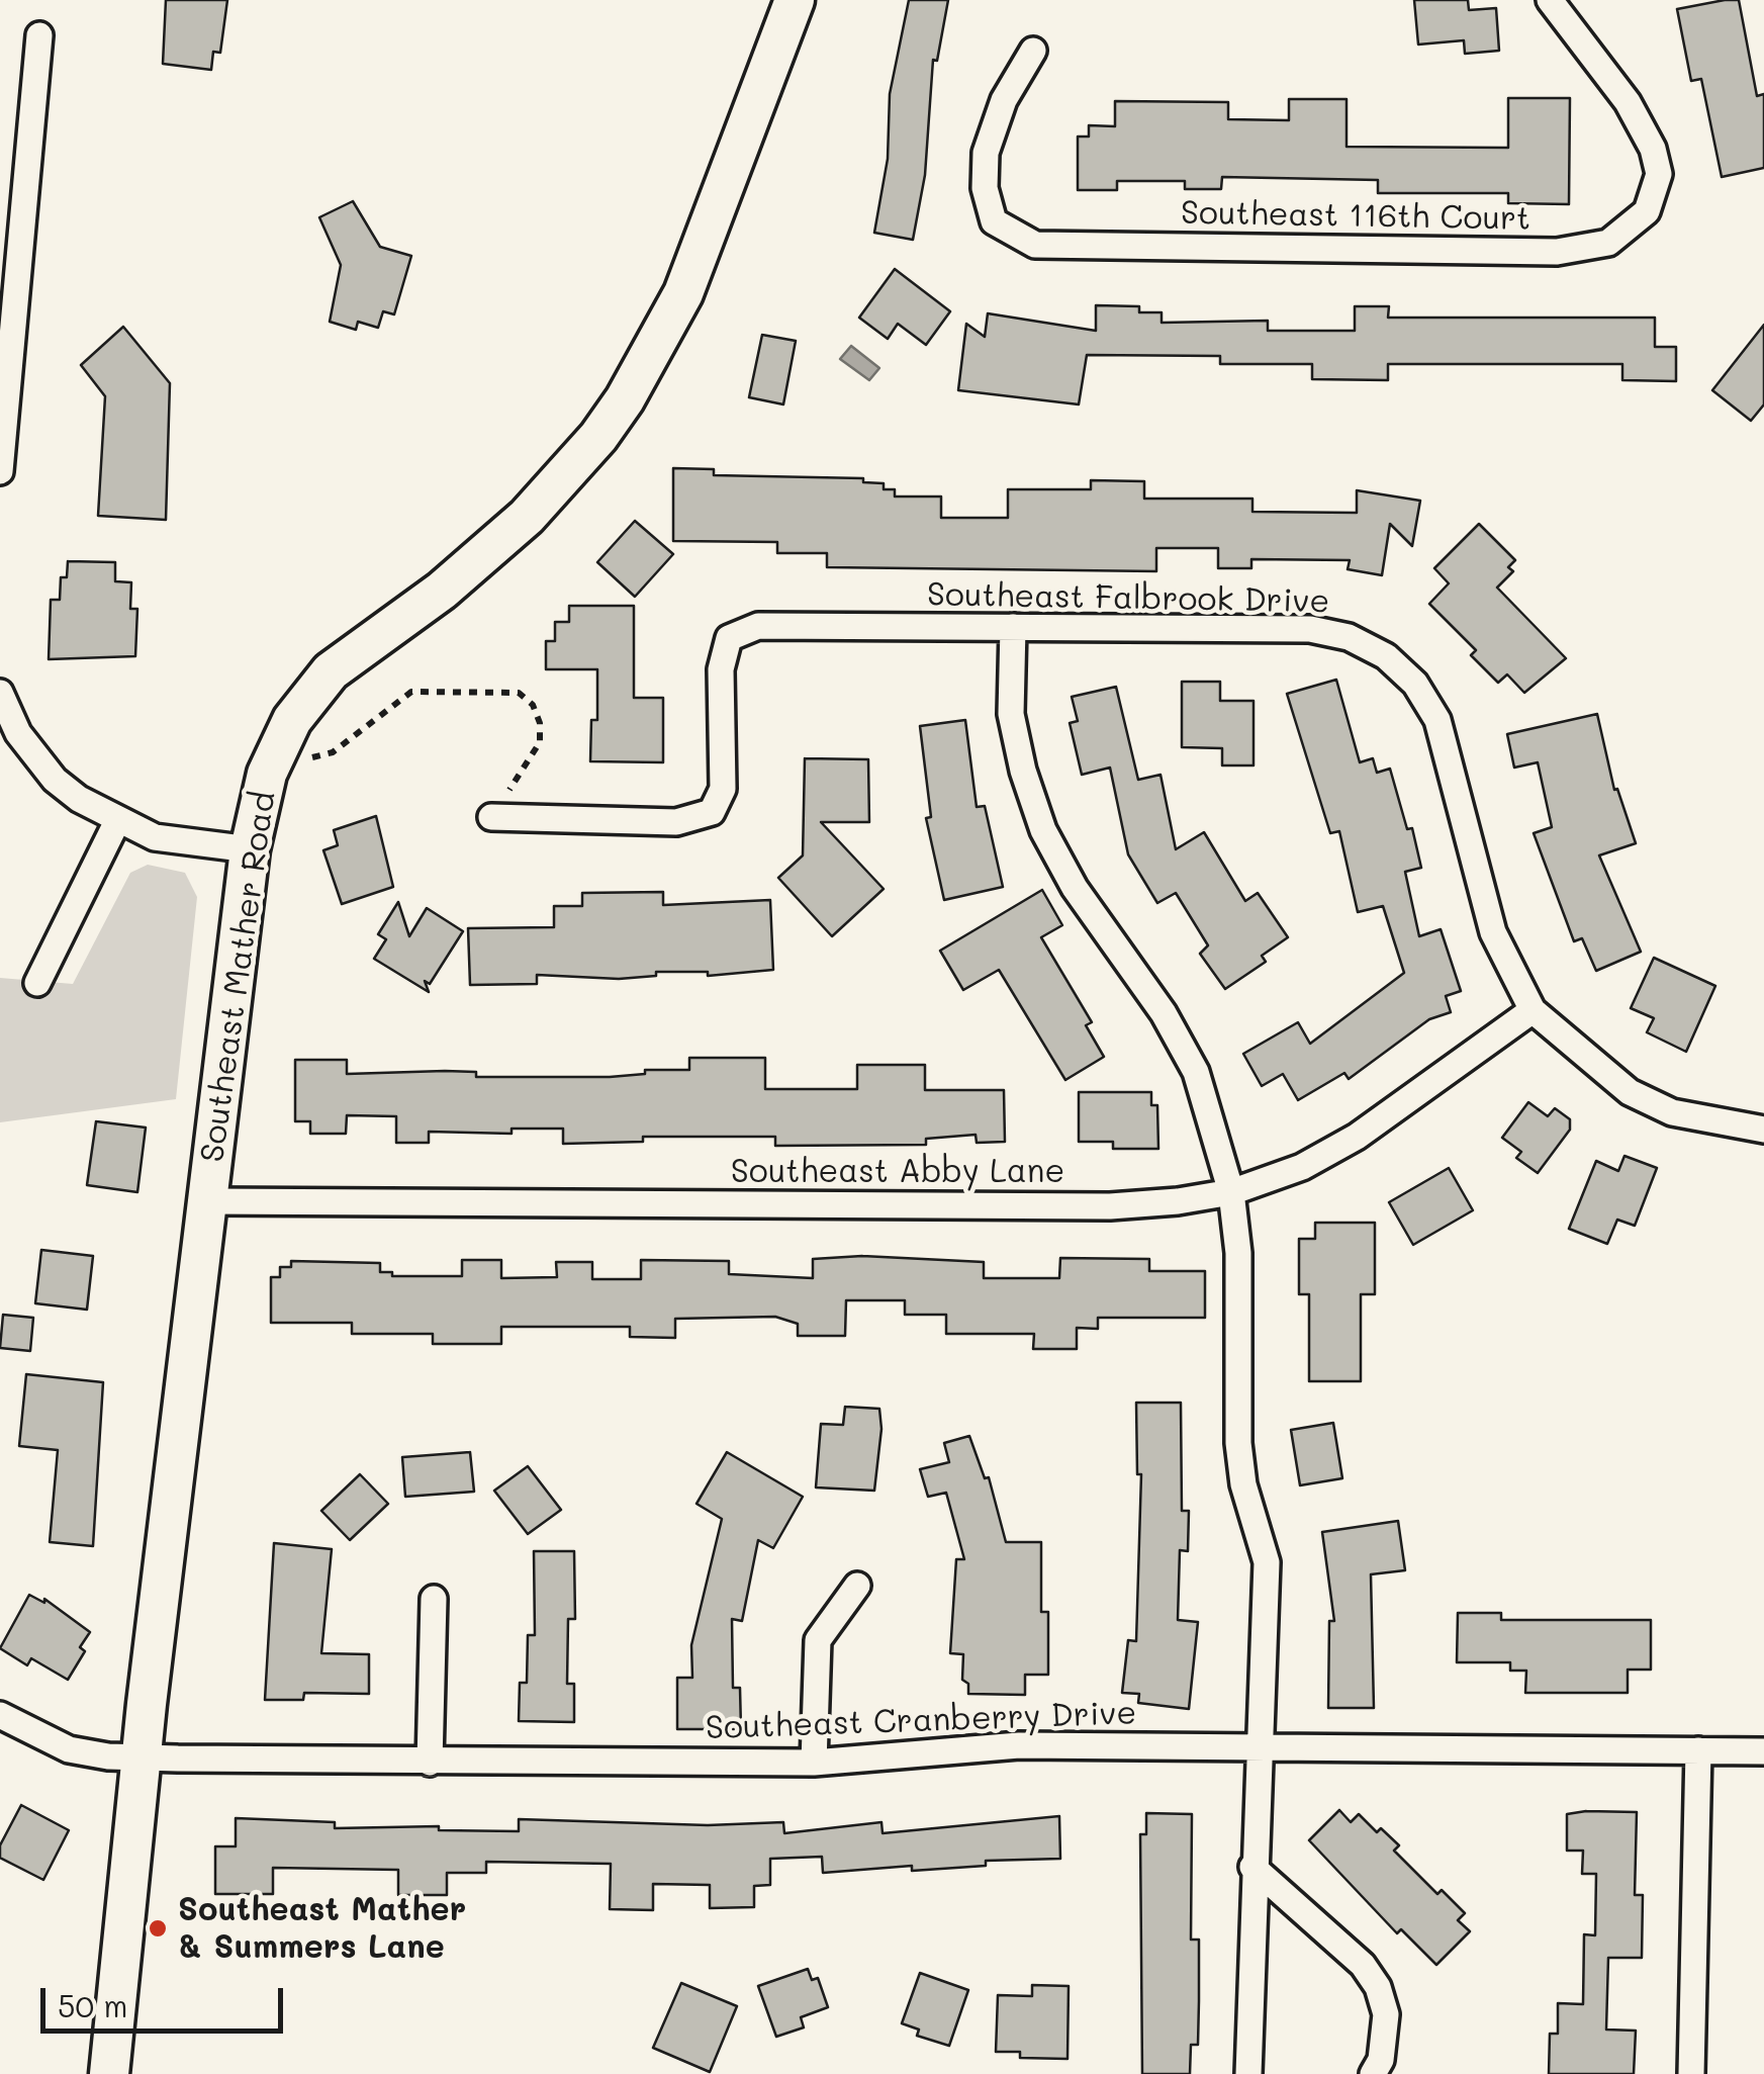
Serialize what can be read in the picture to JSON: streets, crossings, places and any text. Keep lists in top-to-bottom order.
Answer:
{
  "streets": {
    "street": [
      "Southeast 116th Court",
      "Southeast Falbrook Drive",
      "Southeast Mather Road",
      "Southeast Abby Lane",
      "Southeast Cranberry Drive"
    ]
  },
  "crossings": [
    ["Southeast Falbrook Drive", "Southeast Abby Lane"],
    ["Southeast Mather Road", "Southeast Abby Lane"],
    ["Southeast Mather Road", "Southeast Cranberry Drive"]
  ],
  "places": ["Southeast Mather & Summers Lane"],
  "scale_bar": "50 m"
}
